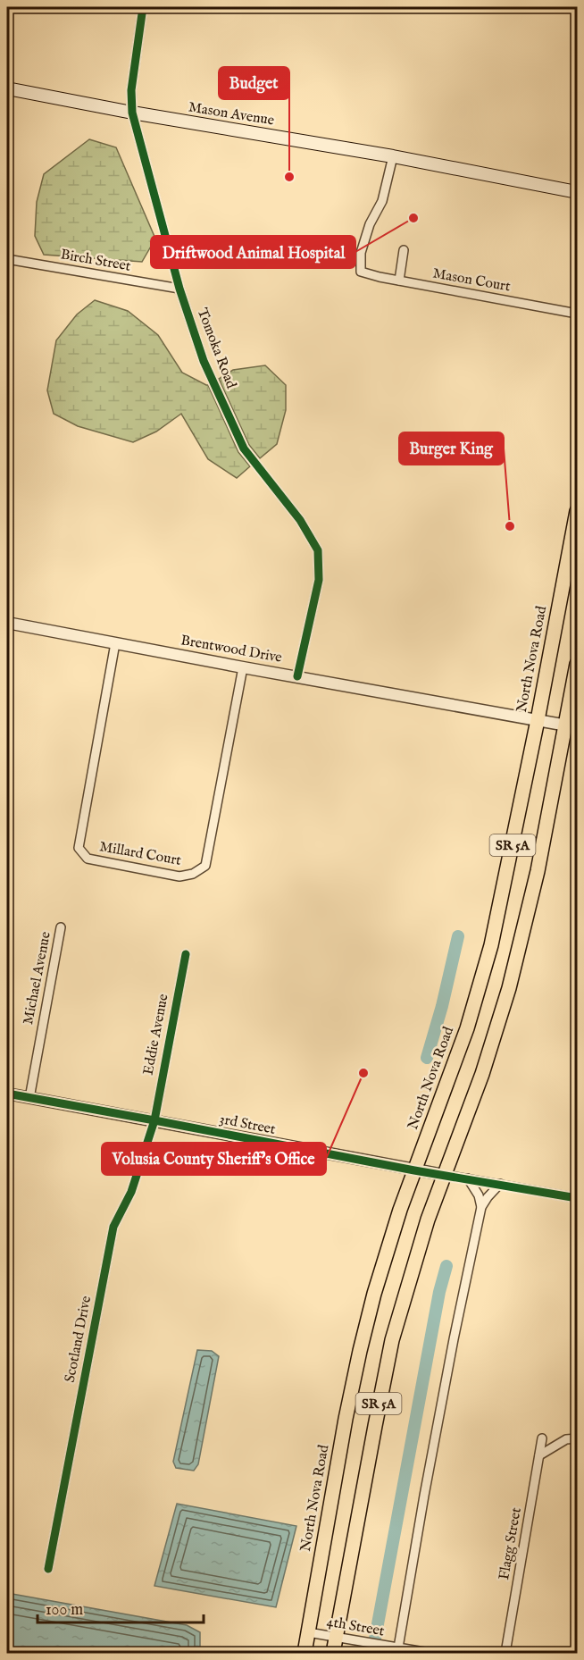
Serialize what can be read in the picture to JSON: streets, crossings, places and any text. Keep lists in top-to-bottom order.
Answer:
{
  "streets": {
    "main road": ["Mason Avenue", "North Nova Road", "SR 5A"],
    "street": [
      "Birch Street",
      "Mason Court",
      "Tomoka Road",
      "Brentwood Drive",
      "Millard Court",
      "Michael Avenue",
      "Eddie Avenue",
      "3rd Street",
      "Scotland Drive",
      "Flagg Street",
      "4th Street"
    ]
  },
  "crossings": [
    ["Mason Avenue", "Mason Court"],
    ["Mason Avenue", "Tomoka Road"],
    ["Birch Street", "Tomoka Road"],
    ["Tomoka Road", "Brentwood Drive"],
    ["Brentwood Drive", "North Nova Road"],
    ["Brentwood Drive", "SR 5A"],
    ["Brentwood Drive", "Millard Court"],
    ["North Nova Road", "3rd Street"],
    ["North Nova Road", "4th Street"],
    ["SR 5A", "3rd Street"],
    ["SR 5A", "4th Street"],
    ["Michael Avenue", "3rd Street"],
    ["Eddie Avenue", "3rd Street"],
    ["Eddie Avenue", "Scotland Drive"],
    ["3rd Street", "Scotland Drive"]
  ],
  "places": [
    "Budget",
    "Driftwood Animal Hospital",
    "Burger King",
    "Volusia County Sheriff's Office"
  ],
  "scale_bar": "100 m"
}
